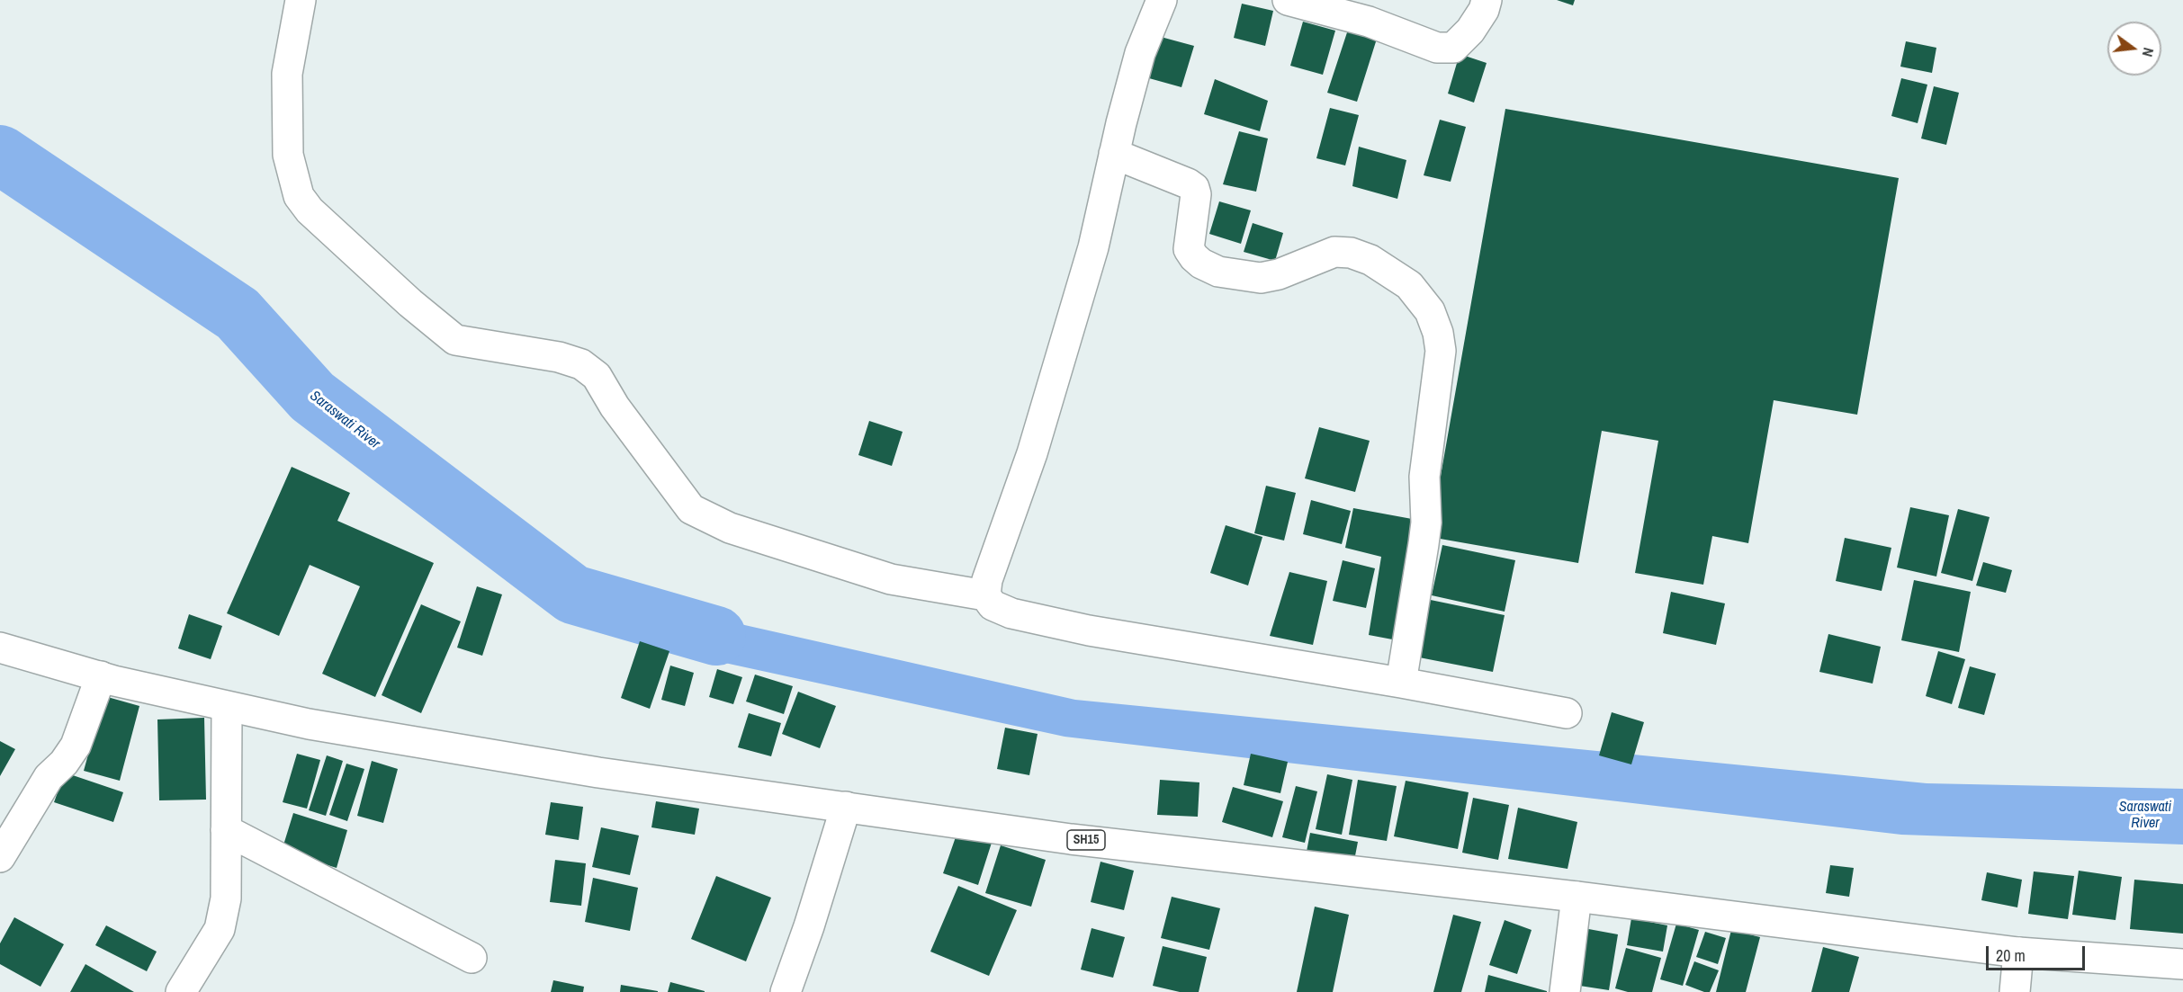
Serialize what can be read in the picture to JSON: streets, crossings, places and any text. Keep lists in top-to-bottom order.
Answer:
{
  "streets": {
    "street": ["SH15"]
  },
  "water": ["Saraswati River"],
  "scale_bar": "20 m",
  "north": "right"
}
